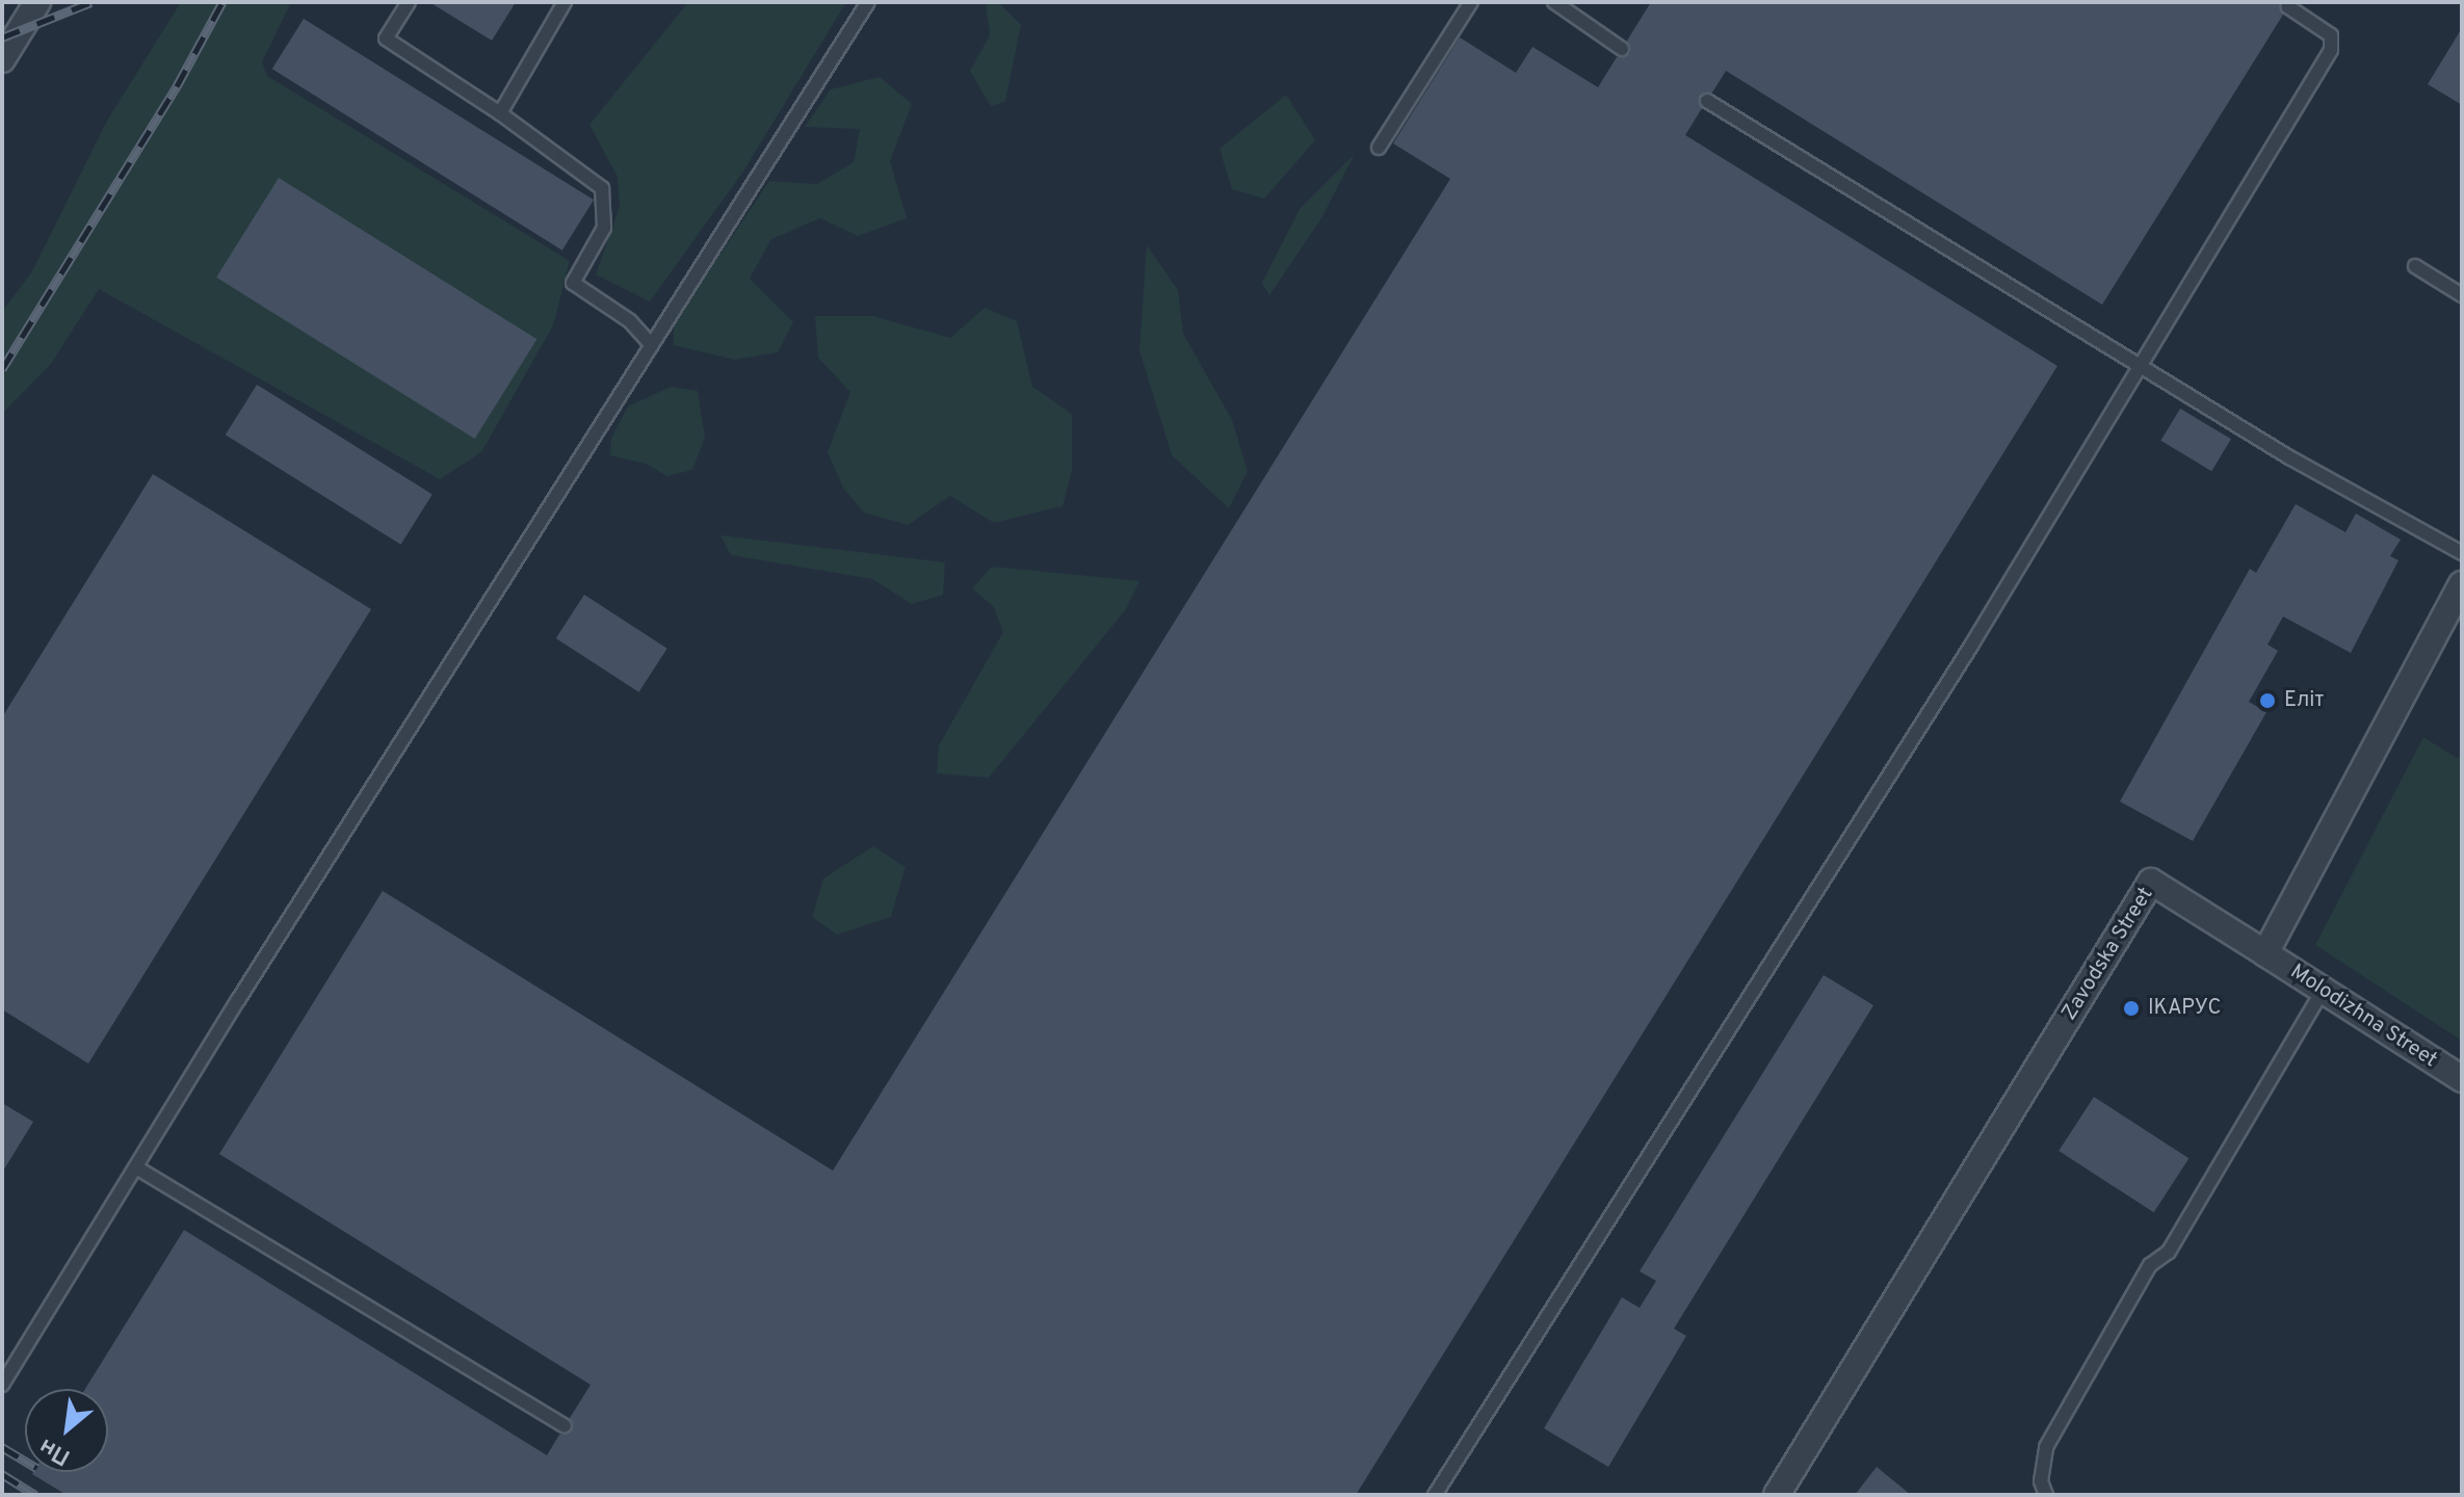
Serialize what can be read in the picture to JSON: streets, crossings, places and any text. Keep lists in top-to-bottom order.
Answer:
{
  "streets": {
    "street": ["Zavodska Street", "Molodizhna Street"]
  },
  "crossings": [
    ["Zavodska Street", "Molodizhna Street"]
  ],
  "places": ["Еліт", "ІКАРУС"],
  "north": "bottom left"
}
